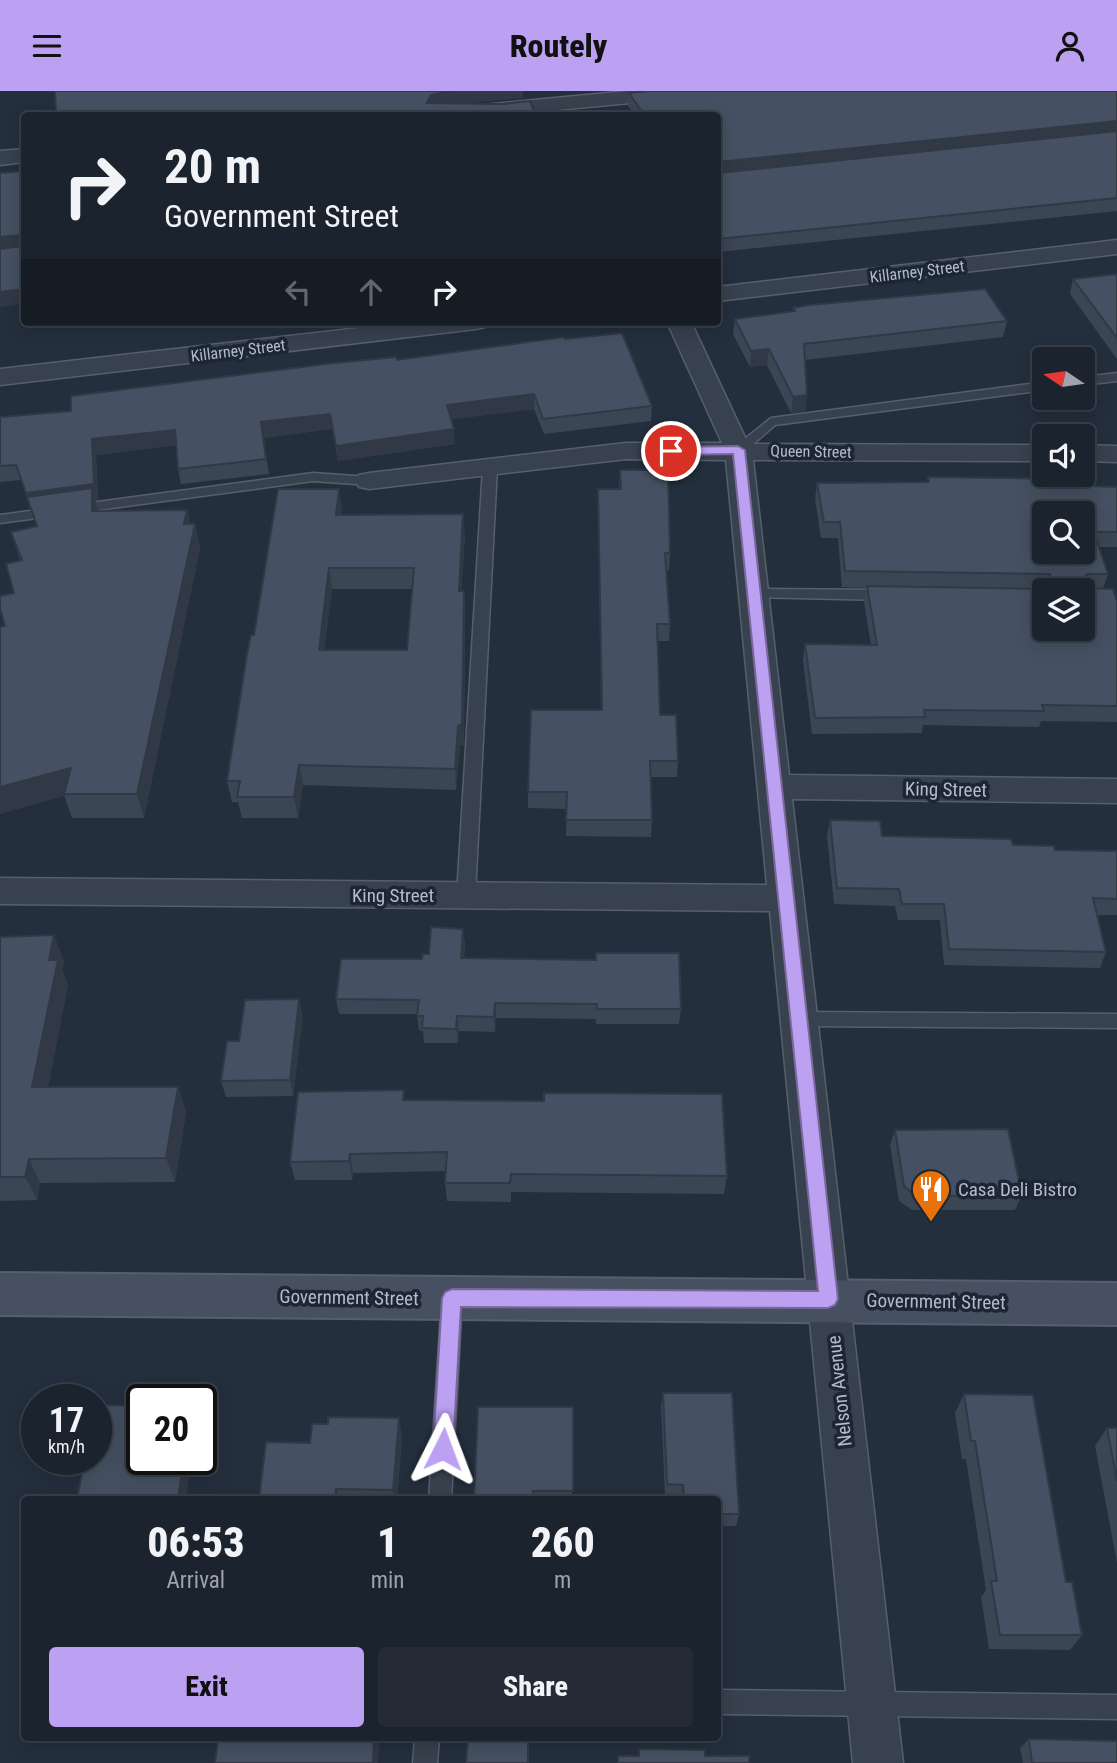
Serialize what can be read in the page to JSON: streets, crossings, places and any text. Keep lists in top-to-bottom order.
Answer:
{
  "streets": {
    "street": [
      "Killarney Street",
      "Queen Street",
      "King Street",
      "Government Street",
      "Nelson Avenue"
    ]
  },
  "crossings": [
    ["Queen Street", "Nelson Avenue"],
    ["King Street", "Nelson Avenue"],
    ["Government Street", "Nelson Avenue"]
  ],
  "places": {
    "restaurant": ["Casa Deli Bistro"]
  },
  "north": "left",
  "page": {
    "header": "Routely",
    "turn": ["20 m", "Government Street"],
    "speed": "17 km/h",
    "limit": "20",
    "eta": [
      "06:53",
      "Arrival",
      "1",
      "min",
      "260",
      "m"
    ],
    "buttons": ["Exit", "Share"]
  }
}
